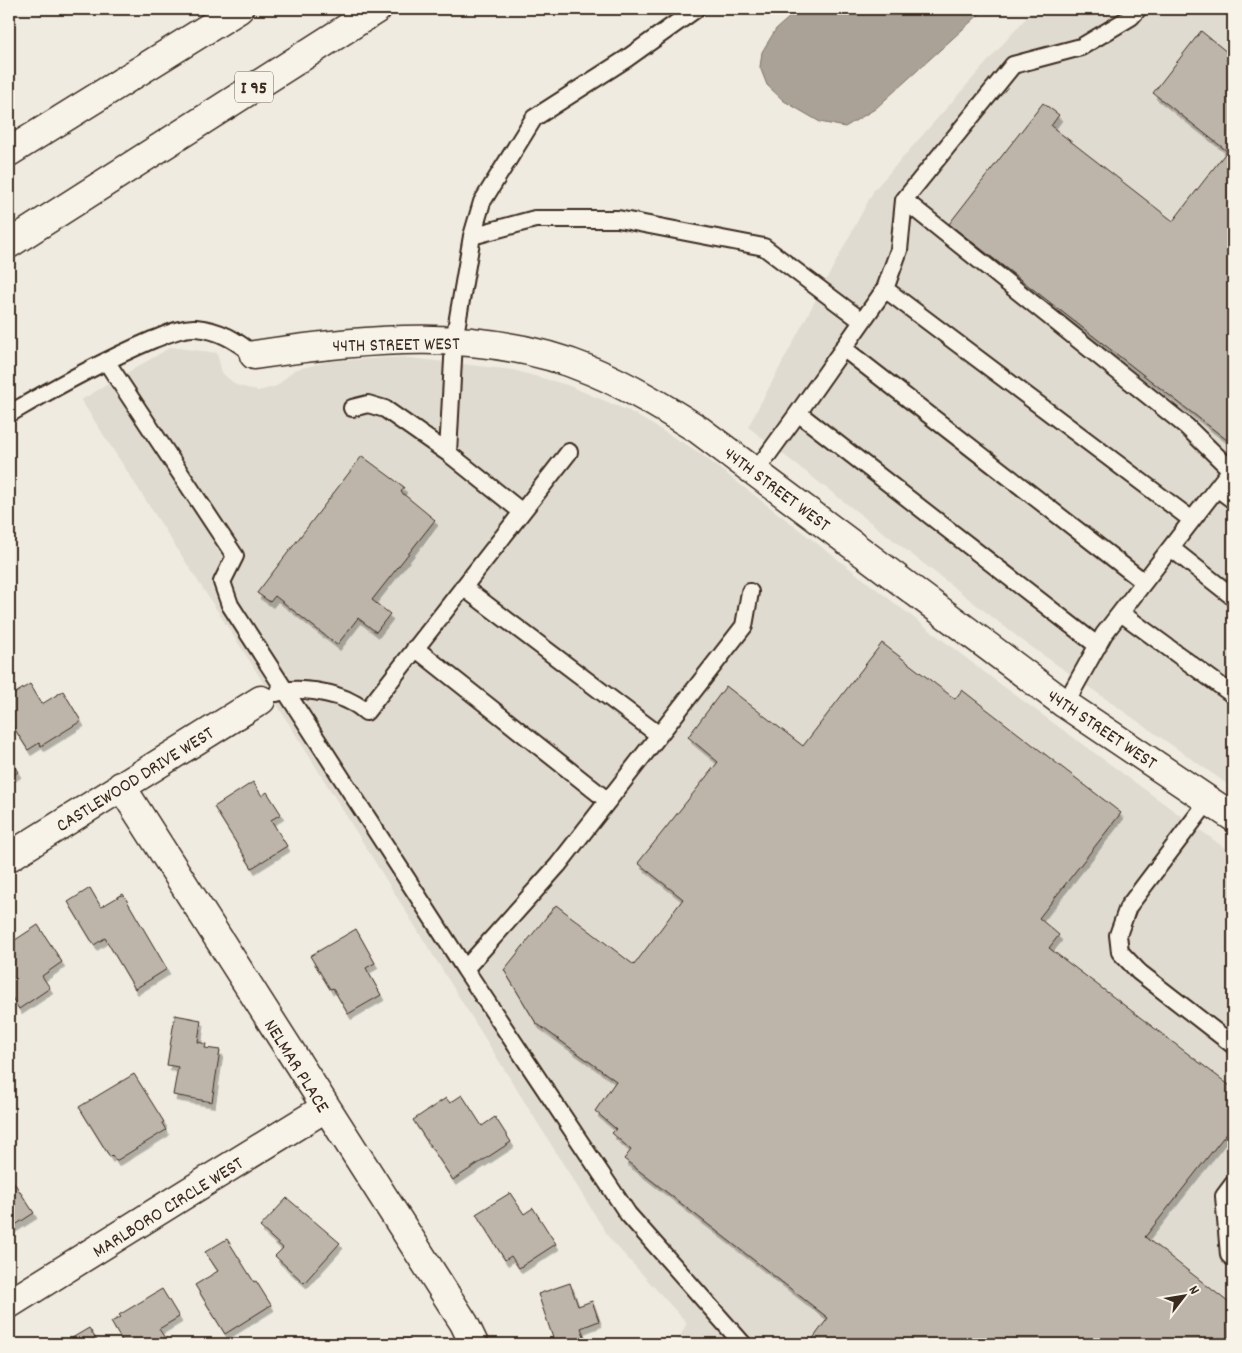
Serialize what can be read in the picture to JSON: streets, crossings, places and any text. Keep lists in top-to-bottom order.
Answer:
{
  "streets": {
    "main road": [
      "I 95",
      "44TH STREET WEST",
      "CASTLEWOOD DRIVE WEST",
      "NELMAR PLACE",
      "MARLBORO CIRCLE WEST"
    ]
  },
  "crossings": [
    ["CASTLEWOOD DRIVE WEST", "NELMAR PLACE"],
    ["NELMAR PLACE", "MARLBORO CIRCLE WEST"]
  ],
  "north": "top right"
}
